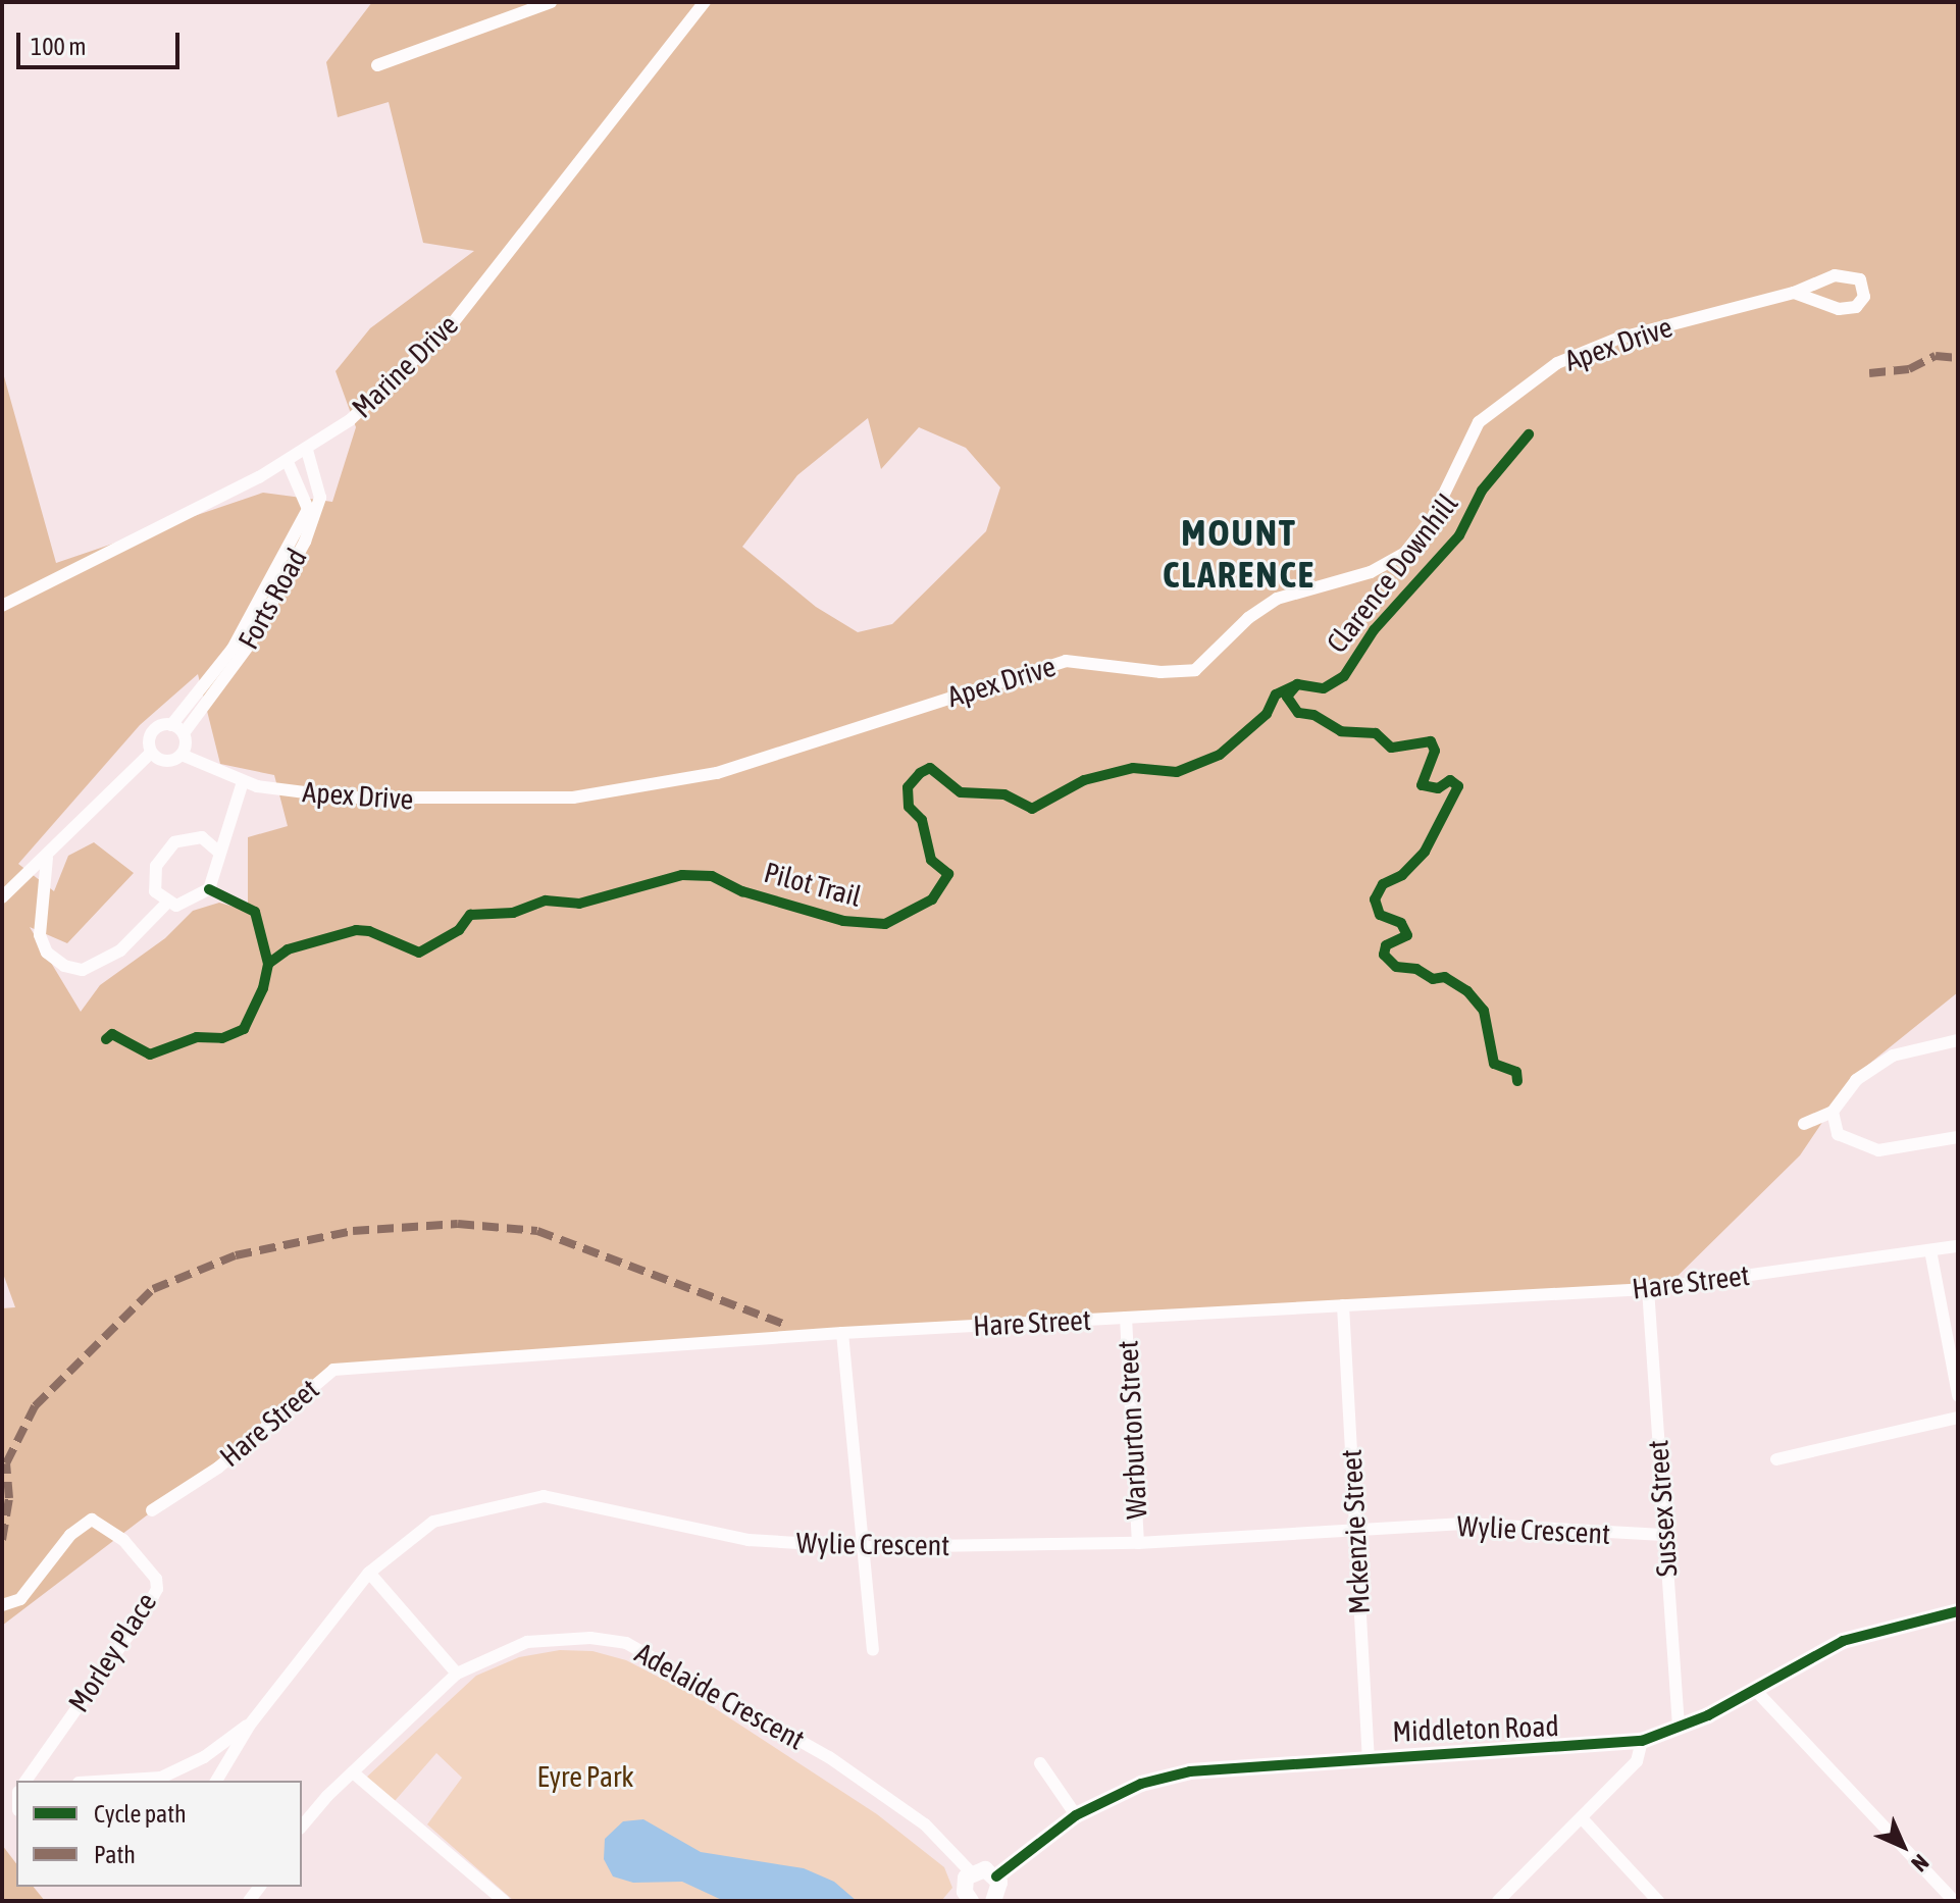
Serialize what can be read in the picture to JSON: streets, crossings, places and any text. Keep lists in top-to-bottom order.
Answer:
{
  "streets": {
    "main road": ["Middleton Road"],
    "street": [
      "Apex Drive",
      "Marine Drive",
      "Forts Road",
      "Hare Street",
      "Warburton Street",
      "Sussex Street",
      "Wylie Crescent",
      "Mckenzie Street",
      "Morley Place",
      "Adelaide Crescent"
    ],
    "cycle path": ["Clarence Downhill", "Pilot Trail"]
  },
  "crossings": [
    ["Apex Drive", "Forts Road"],
    ["Marine Drive", "Forts Road"],
    ["Hare Street", "Warburton Street"],
    ["Hare Street", "Sussex Street"],
    ["Hare Street", "Mckenzie Street"],
    ["Warburton Street", "Wylie Crescent"],
    ["Sussex Street", "Wylie Crescent"],
    ["Sussex Street", "Middleton Road"],
    ["Wylie Crescent", "Mckenzie Street"],
    ["Mckenzie Street", "Middleton Road"]
  ],
  "districts": ["MOUNT CLARENCE"],
  "parks": ["Eyre Park"],
  "legend": ["Cycle path", "Path"],
  "scale_bar": "100 m",
  "north": "bottom right"
}
